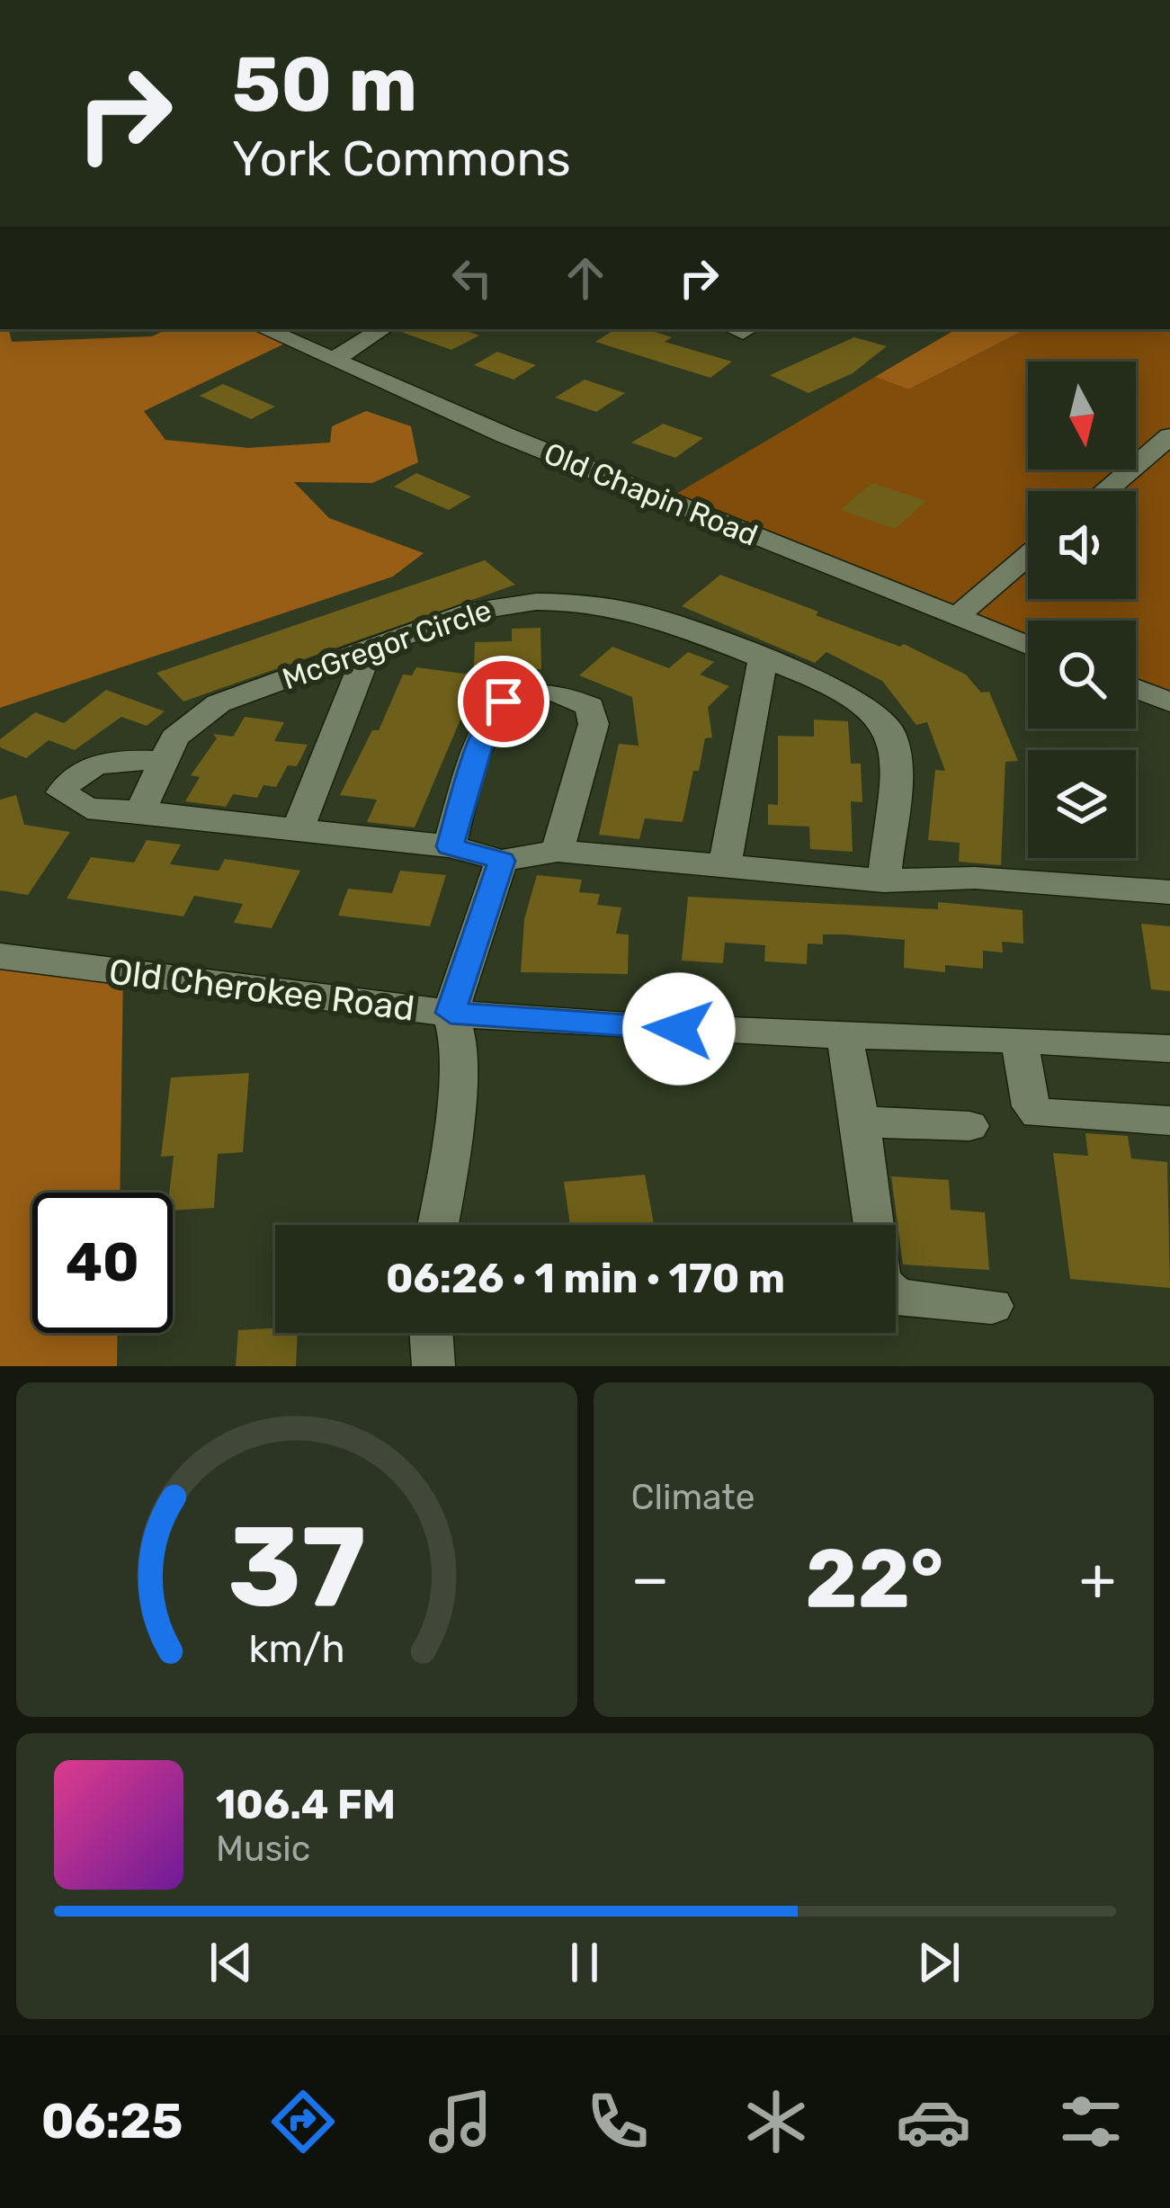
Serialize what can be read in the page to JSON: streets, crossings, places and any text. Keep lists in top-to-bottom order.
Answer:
{
  "streets": {
    "street": ["Old Chapin Road", "McGregor Circle", "Old Cherokee Road"]
  },
  "north": "bottom",
  "page": {
    "turn": ["50 m", "York Commons"],
    "limit": "40",
    "trip": "06:26 · 1 min · 170 m",
    "tile": "Climate",
    "heat": ["−", "22°", "+"],
    "song": ["106.4 FM", "Music"],
    "tabs": "06:25",
    "gauge": ["37", "km/h"]
  }
}
